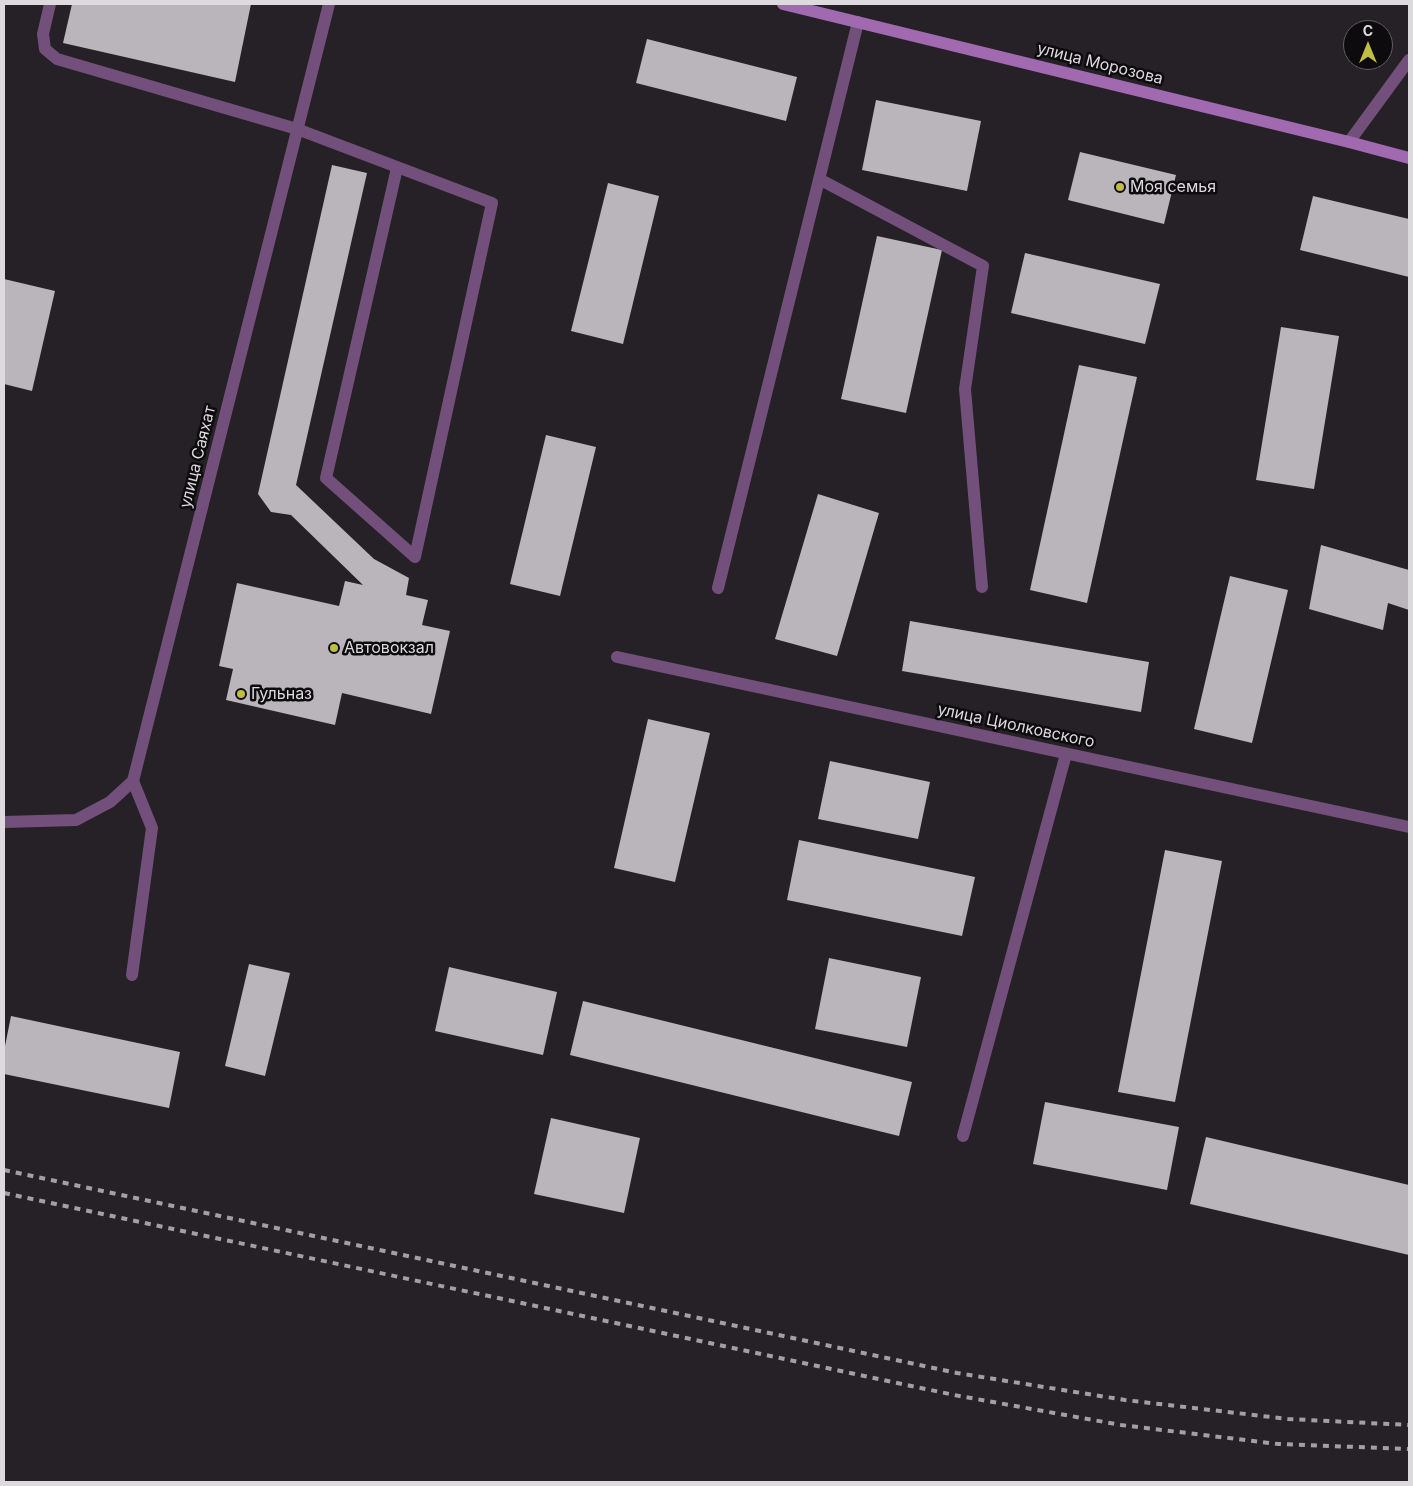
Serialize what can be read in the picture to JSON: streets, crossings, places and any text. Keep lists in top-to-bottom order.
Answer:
{
  "streets": {
    "main road": ["улица Морозова"],
    "street": ["улица Саяхат", "улица Циолковского"]
  },
  "places": ["Моя семья", "Автовокзал", "Гульназ"],
  "north": "top"
}
